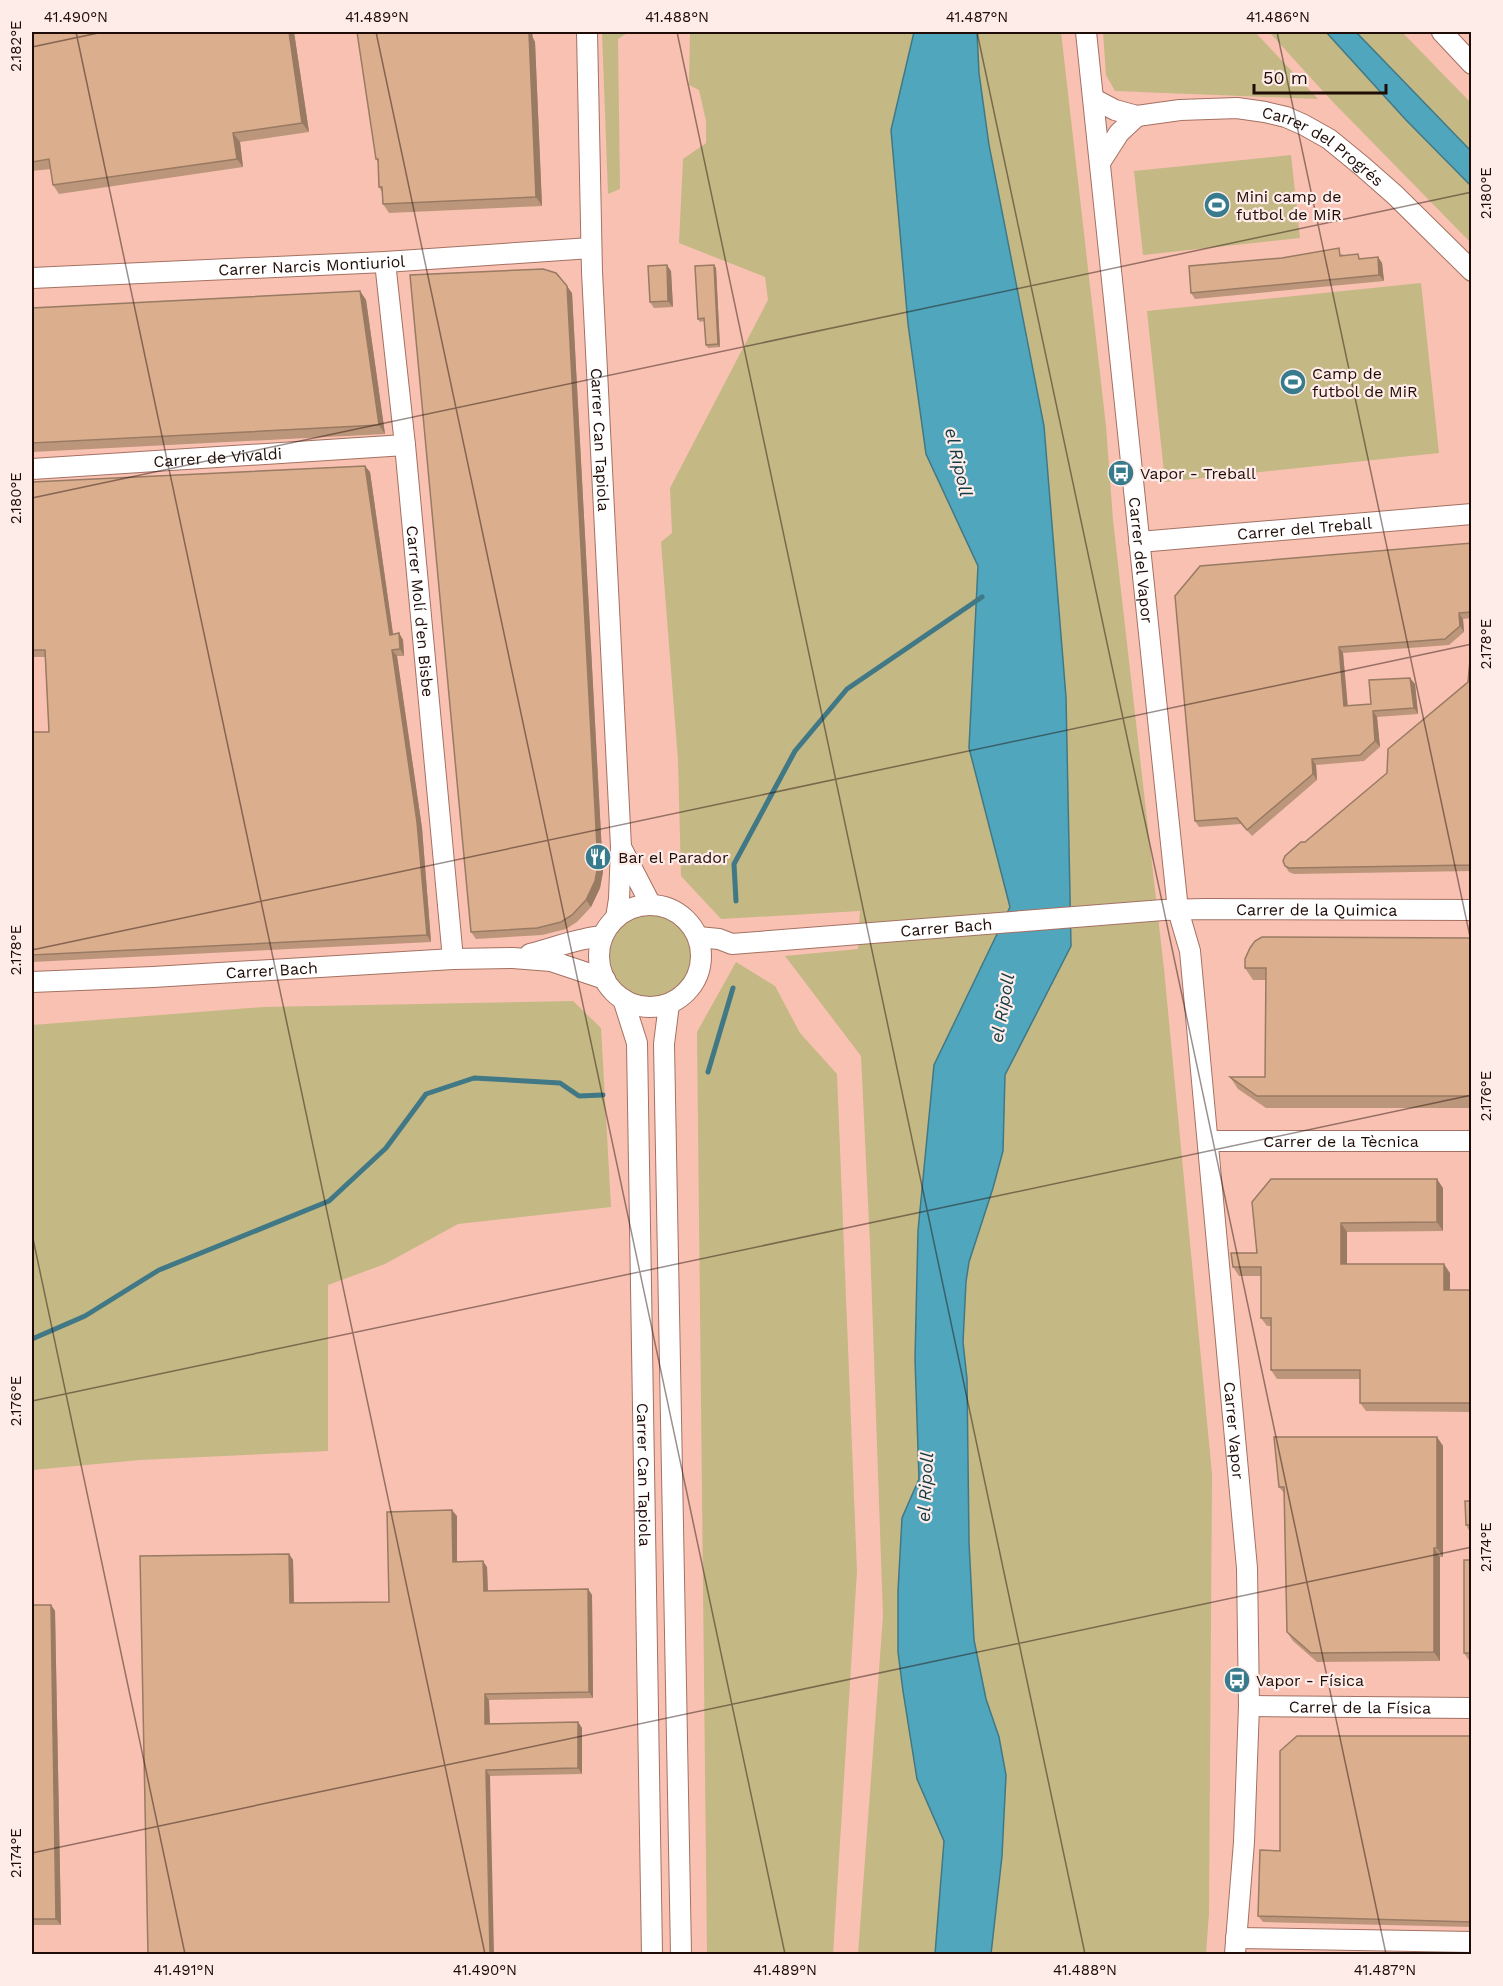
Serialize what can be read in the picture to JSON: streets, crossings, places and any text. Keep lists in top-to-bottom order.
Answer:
{
  "streets": {
    "street": [
      "Carrer del Progrés",
      "Carrer Narcis Montiuriol",
      "Carrer Can Tapiola",
      "Carrer de Vivaldi",
      "Carrer del Treball",
      "Carrer del Vapor",
      "Carrer Molí d'en Bisbe",
      "Carrer de la Quimica",
      "Carrer Bach",
      "Carrer de la Tècnica",
      "Carrer Vapor",
      "Carrer de la Física"
    ]
  },
  "crossings": [
    ["Carrer del Progrés", "Carrer del Vapor"],
    ["Carrer Narcis Montiuriol", "Carrer Can Tapiola"],
    ["Carrer Narcis Montiuriol", "Carrer Molí d'en Bisbe"],
    ["Carrer Can Tapiola", "Carrer Bach"],
    ["Carrer de Vivaldi", "Carrer Molí d'en Bisbe"],
    ["Carrer del Treball", "Carrer del Vapor"],
    ["Carrer del Vapor", "Carrer de la Quimica"],
    ["Carrer del Vapor", "Carrer Bach"],
    ["Carrer del Vapor", "Carrer Vapor"],
    ["Carrer Molí d'en Bisbe", "Carrer Bach"],
    ["Carrer de la Quimica", "Carrer Bach"],
    ["Carrer de la Quimica", "Carrer Vapor"],
    ["Carrer Bach", "Carrer Vapor"],
    ["Carrer de la Tècnica", "Carrer Vapor"],
    ["Carrer Vapor", "Carrer de la Física"]
  ],
  "water": ["el Ripoll"],
  "places": {
    "sports": ["Mini camp de futbol de MiR", "Camp de futbol de MiR"],
    "bus stop": ["Vapor - Treball", "Vapor - Física"],
    "restaurant": ["Bar el Parador"]
  },
  "scale_bar": "50 m",
  "coordinates": [
    "41.490°N",
    "41.489°N",
    "41.488°N",
    "41.487°N",
    "41.486°N",
    "2.182°E",
    "2.180°E",
    "2.178°E",
    "2.176°E",
    "2.174°E",
    "41.491°N"
  ]
}
